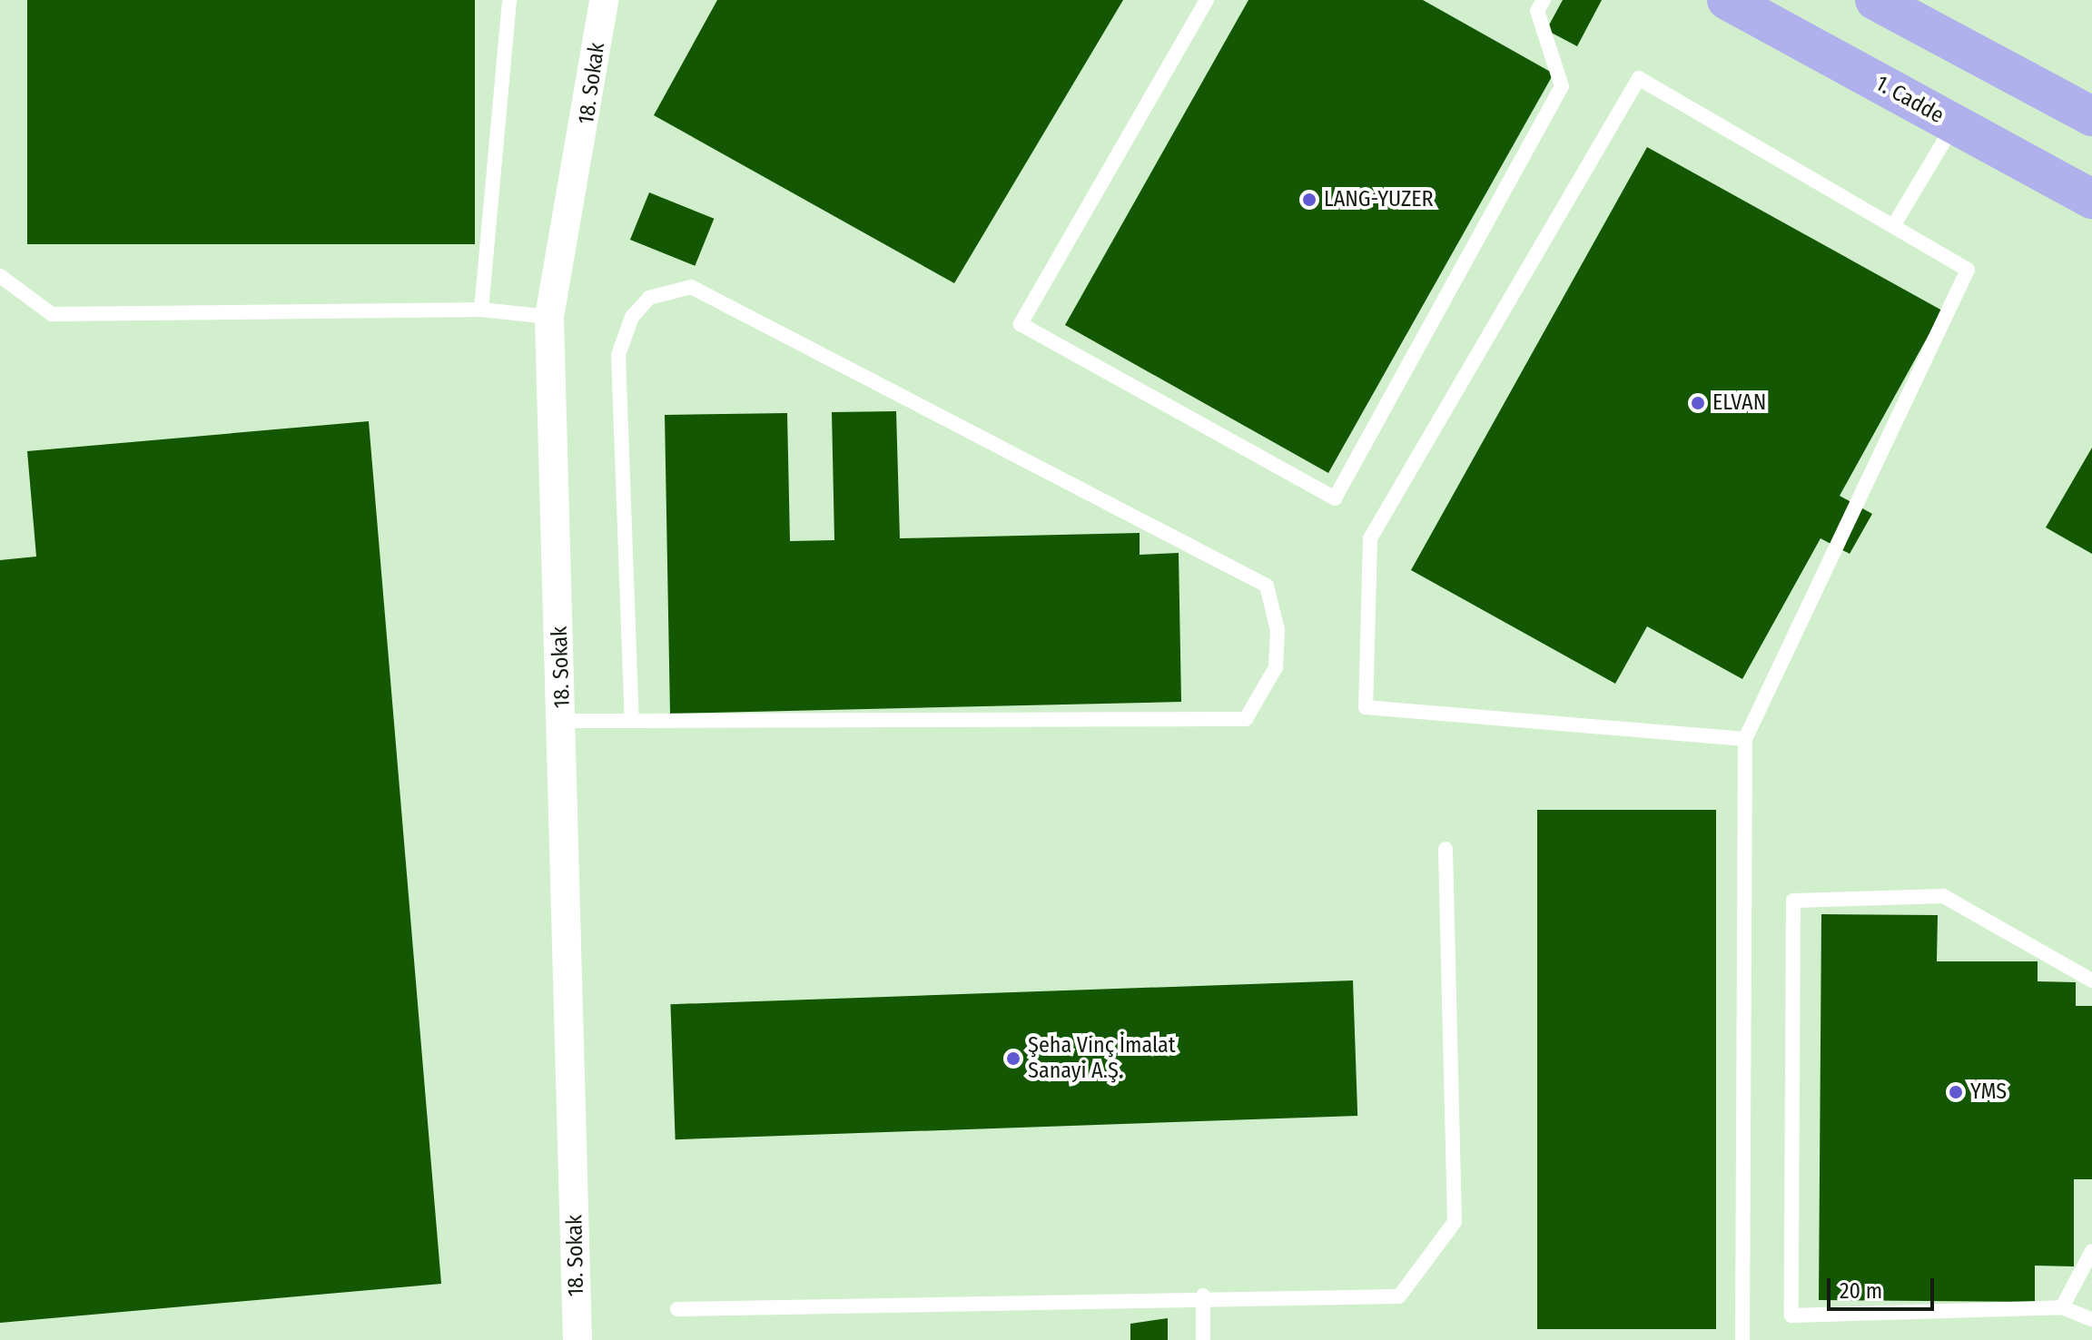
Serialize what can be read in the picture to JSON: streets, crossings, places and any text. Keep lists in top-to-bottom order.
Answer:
{
  "streets": {
    "main road": ["1. Cadde"],
    "street": ["18. Sokak"]
  },
  "places": [
    "LANG-YUZER",
    "ELVAN",
    "Şeha Vinç İmalat Sanayi A.Ş.",
    "YMS"
  ],
  "scale_bar": "20 m"
}
